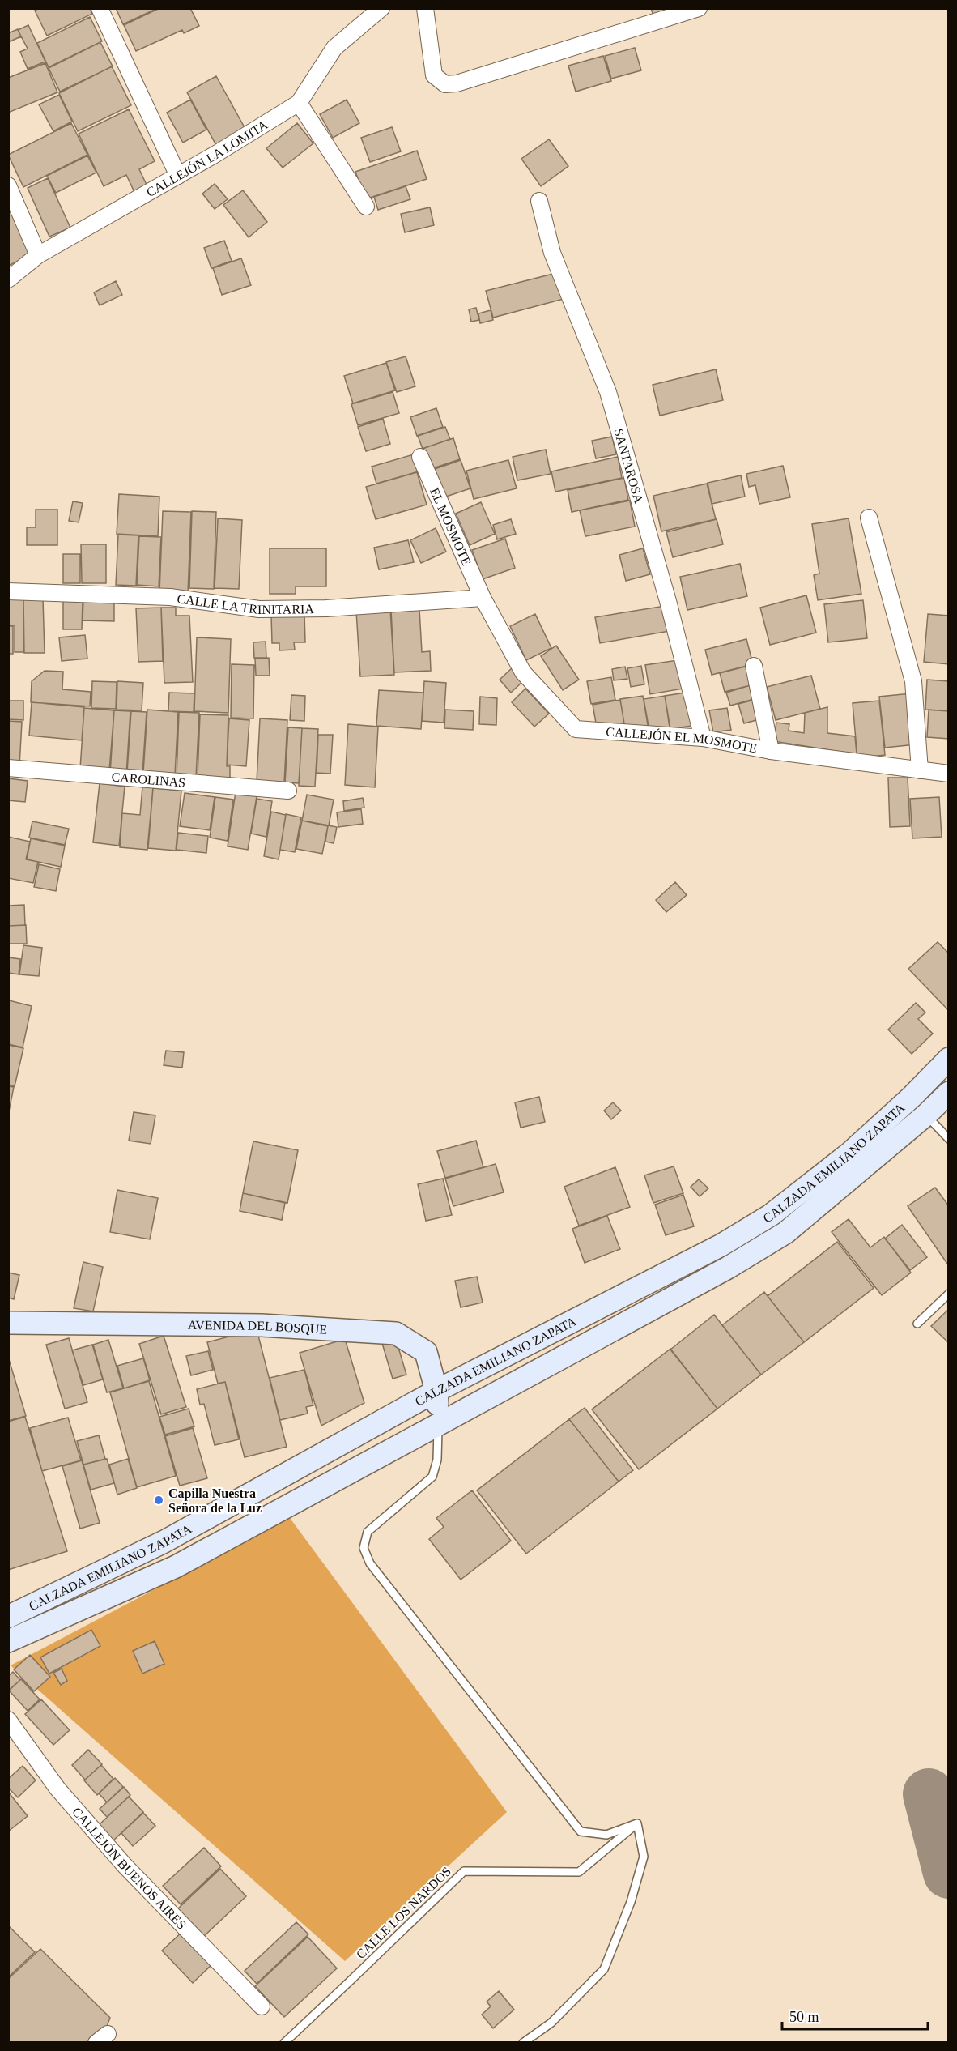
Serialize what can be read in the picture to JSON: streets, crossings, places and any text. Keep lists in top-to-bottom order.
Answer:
{
  "streets": {
    "main road": ["CALZADA EMILIANO ZAPATA", "AVENIDA DEL BOSQUE"],
    "street": [
      "CALLEJÓN LA LOMITA",
      "SANTAROSA",
      "EL MOSMOTE",
      "CALLE LA TRINITARIA",
      "CALLEJÓN EL MOSMOTE",
      "CAROLINAS",
      "CALLEJÓN BUENOS AIRES"
    ],
    "lane": ["CALLE LOS NARDOS"]
  },
  "crossings": [
    ["SANTAROSA", "CALLEJÓN EL MOSMOTE"],
    ["EL MOSMOTE", "CALLE LA TRINITARIA"],
    ["EL MOSMOTE", "CALLEJÓN EL MOSMOTE"],
    ["CALLE LA TRINITARIA", "CALLEJÓN EL MOSMOTE"],
    ["CALZADA EMILIANO ZAPATA", "AVENIDA DEL BOSQUE"]
  ],
  "places": ["Capilla Nuestra Señora de la Luz"],
  "scale_bar": "50 m"
}
